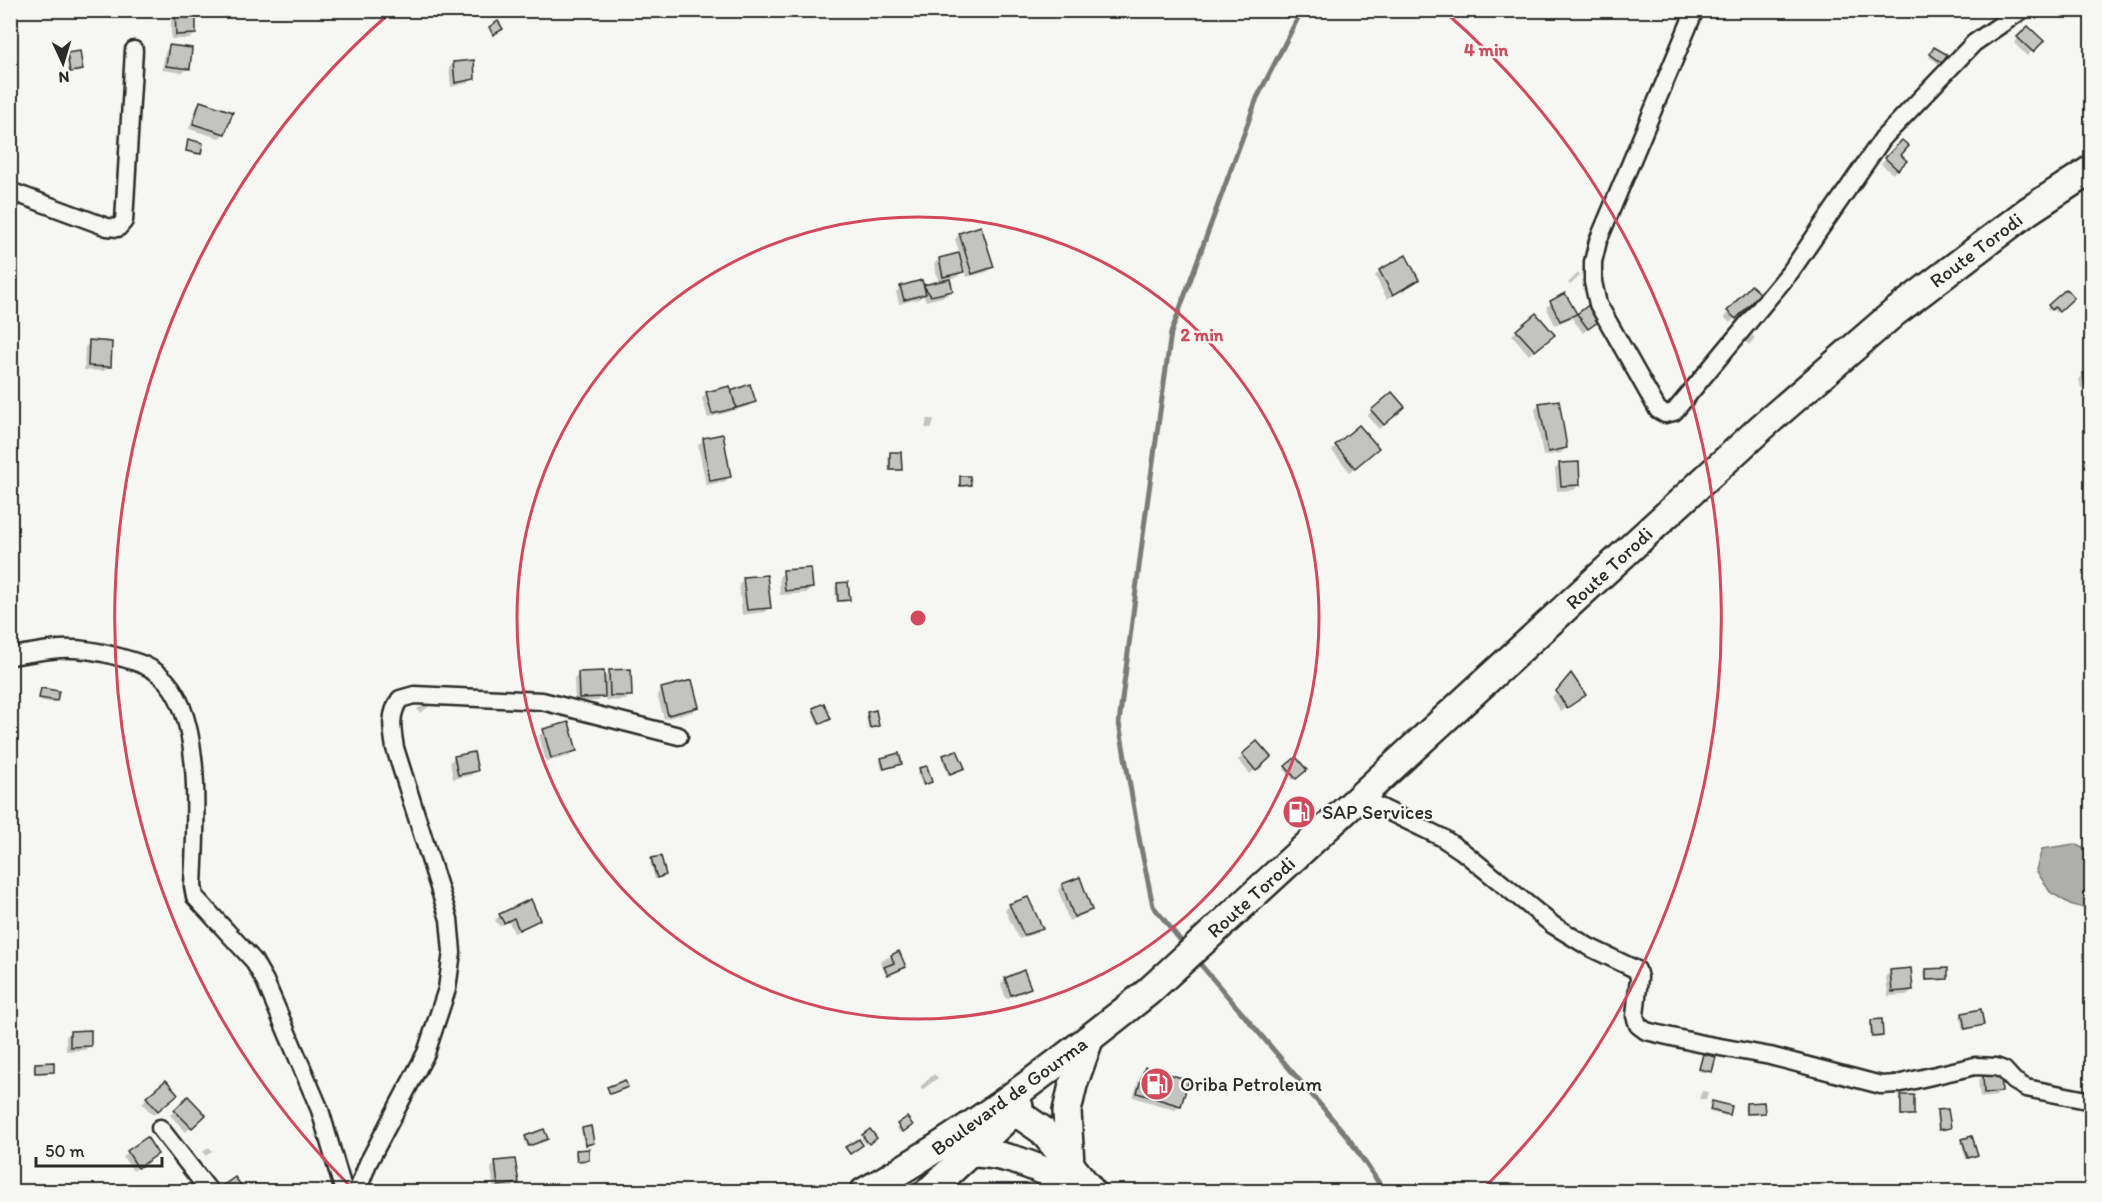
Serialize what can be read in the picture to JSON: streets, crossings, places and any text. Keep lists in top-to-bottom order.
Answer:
{
  "streets": {
    "main road": ["Route Torodi", "Boulevard de Gourma"]
  },
  "crossings": [
    ["Route Torodi", "Boulevard de Gourma"]
  ],
  "places": {
    "fuel station": ["SAP Services", "Oriba Petroleum"]
  },
  "scale_bar": "50 m",
  "north": "bottom",
  "rings": ["4 min", "2 min"]
}
